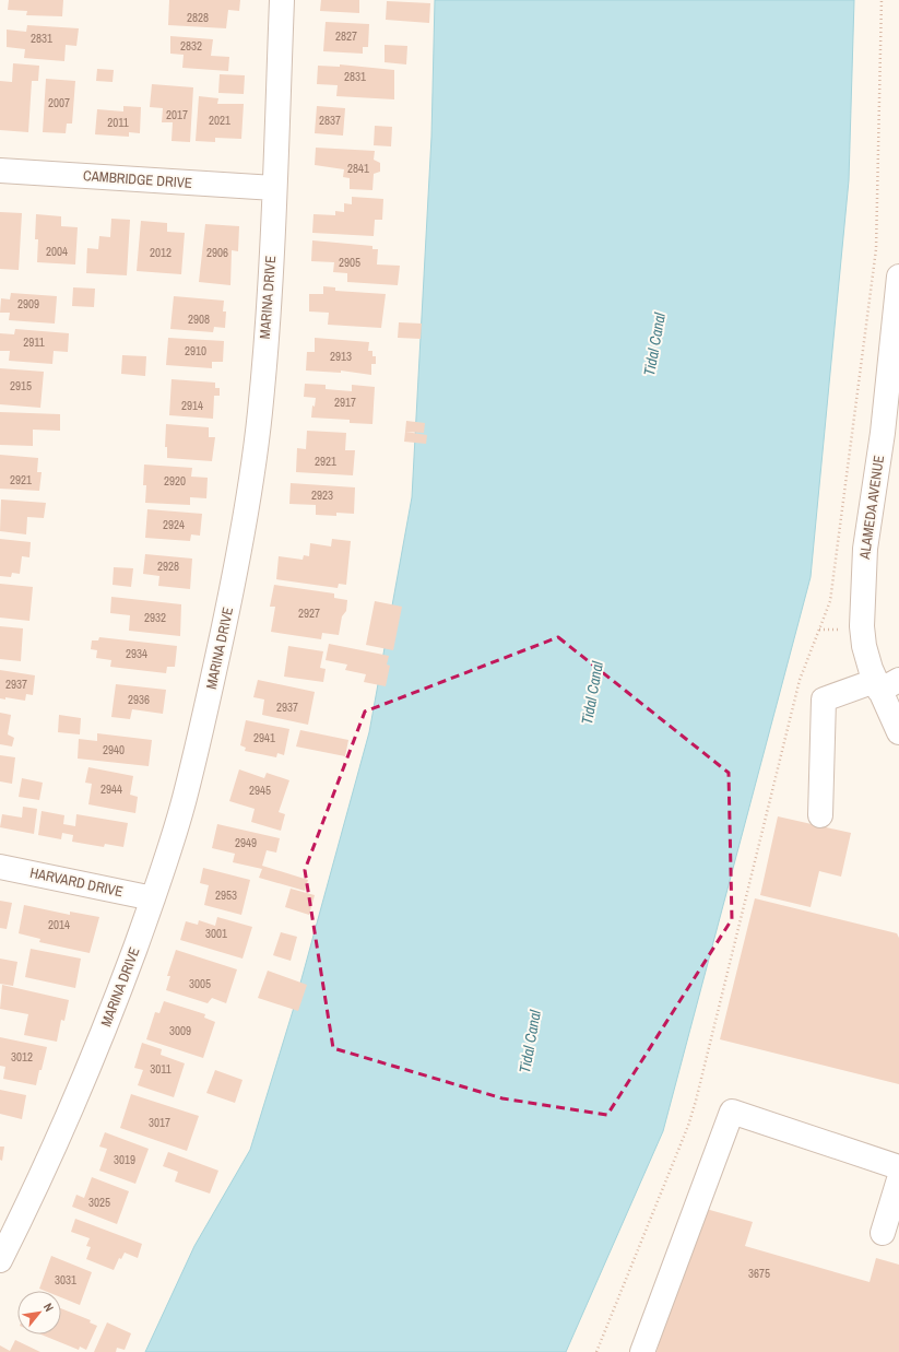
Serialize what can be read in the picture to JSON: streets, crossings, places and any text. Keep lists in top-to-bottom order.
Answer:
{
  "streets": {
    "street": [
      "CAMBRIDGE DRIVE",
      "MARINA DRIVE",
      "ALAMEDA AVENUE",
      "HARVARD DRIVE"
    ]
  },
  "crossings": [
    ["CAMBRIDGE DRIVE", "MARINA DRIVE"],
    ["MARINA DRIVE", "HARVARD DRIVE"]
  ],
  "water": ["Tidal Canal"],
  "house_numbers": [
    "2828",
    "2827",
    "2831",
    "2832",
    "2831",
    "2007",
    "2017",
    "2021",
    "2837",
    "2011",
    "2841",
    "2004",
    "2012",
    "2906",
    "2905",
    "2909",
    "2908",
    "2911",
    "2910",
    "2913",
    "2915",
    "2917",
    "2914",
    "2921",
    "2921",
    "2920",
    "2923",
    "2924",
    "2928",
    "2927",
    "2932",
    "2934",
    "2937",
    "2936",
    "2937",
    "2941",
    "2940",
    "2944",
    "2945",
    "2949",
    "2953",
    "2014",
    "3001",
    "3005",
    "3009",
    "3012",
    "3011",
    "3017",
    "3019",
    "3025",
    "3675",
    "3031"
  ],
  "north": "top right"
}
